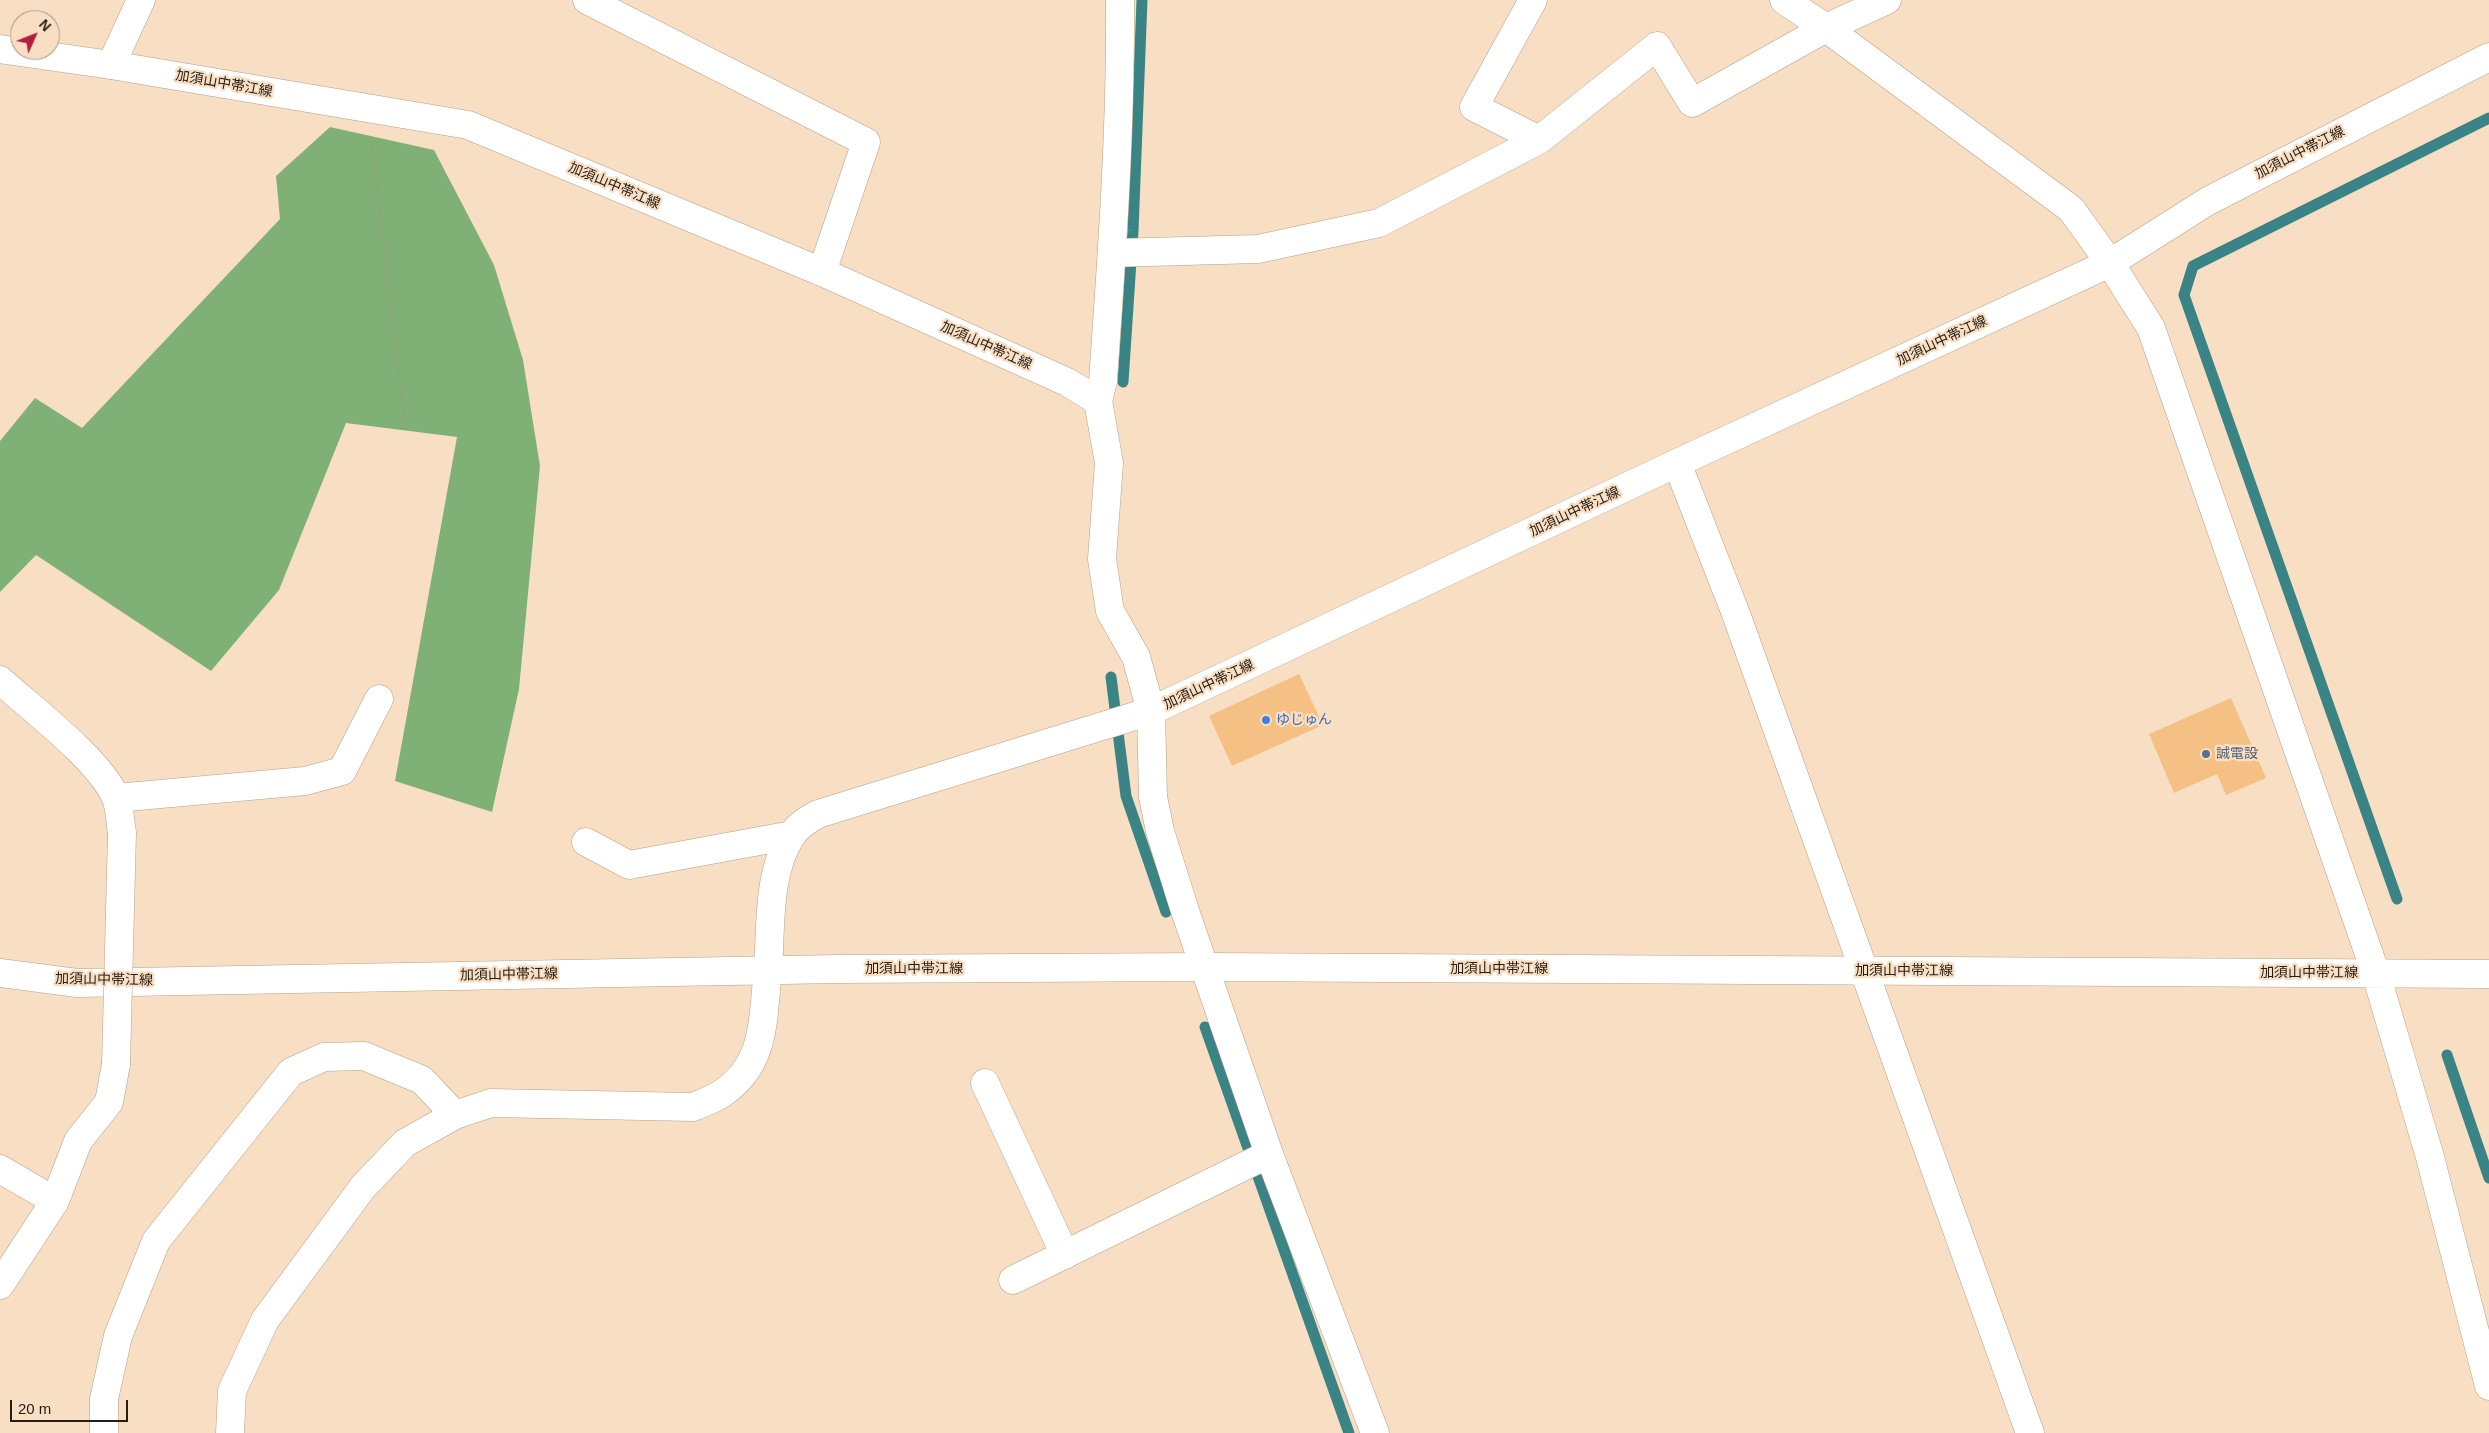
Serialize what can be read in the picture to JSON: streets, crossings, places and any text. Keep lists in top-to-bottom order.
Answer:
{
  "streets": {
    "street": ["加須山中帯江線"]
  },
  "places": ["ゆじゅん", "誠電設"],
  "scale_bar": "20 m",
  "north": "top right"
}
